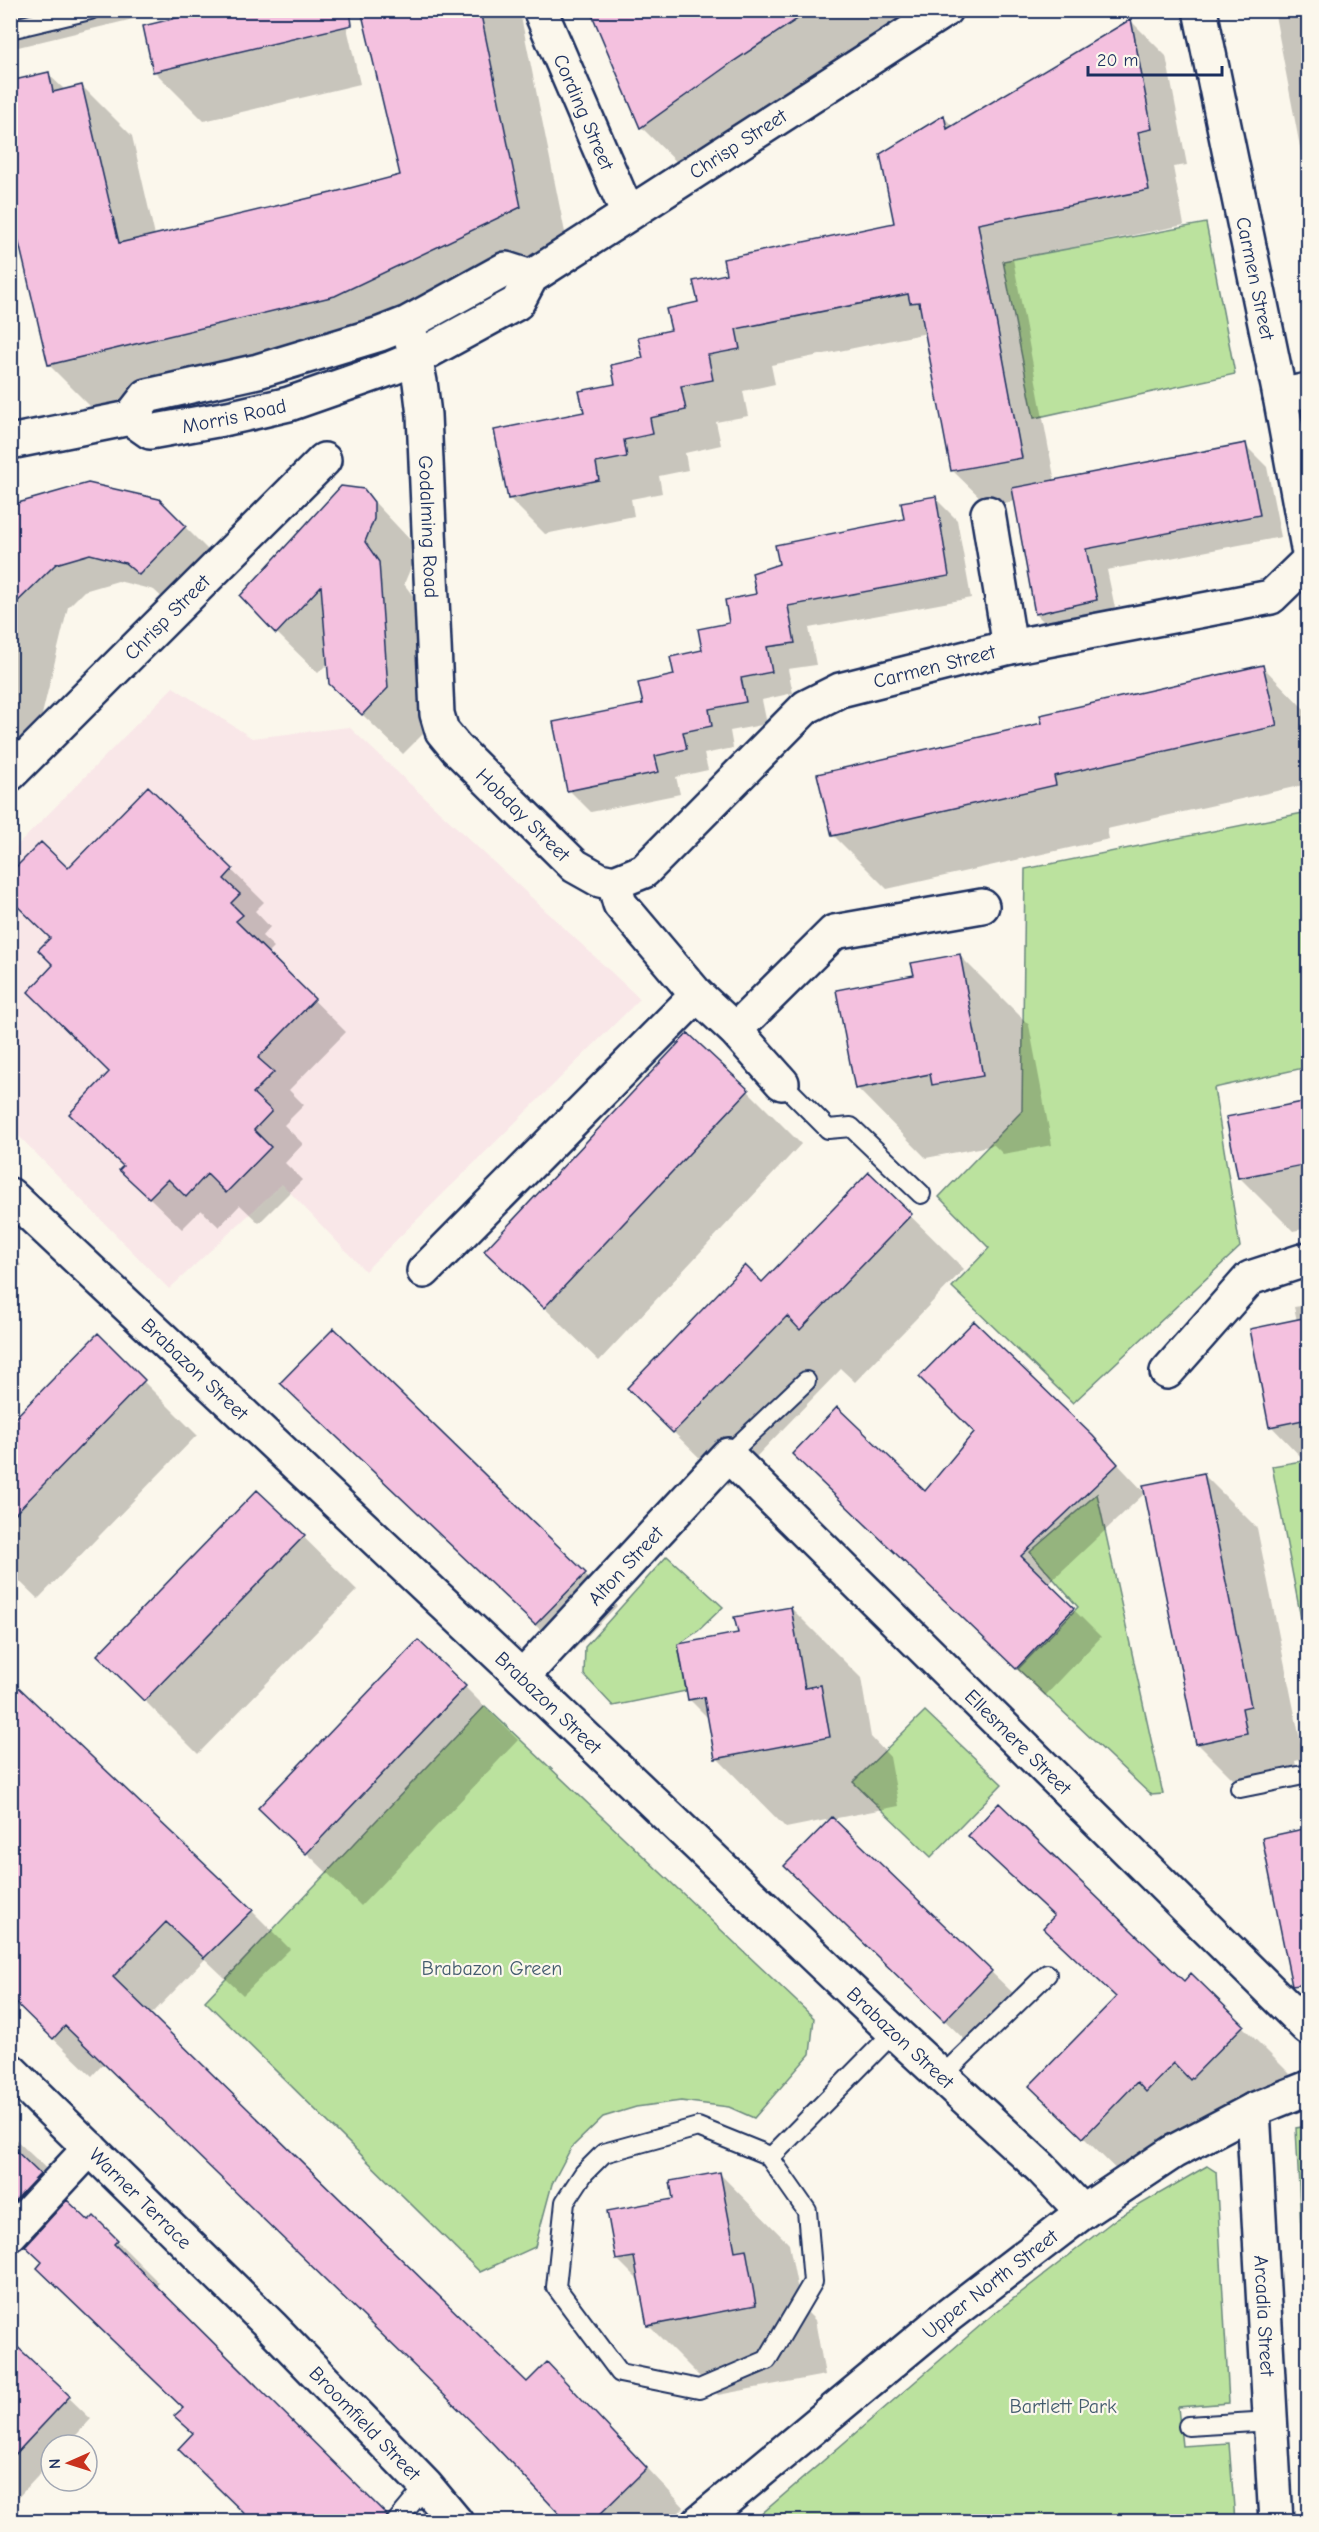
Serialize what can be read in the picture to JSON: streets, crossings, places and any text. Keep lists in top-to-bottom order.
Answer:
{
  "streets": {
    "street": [
      "Cording Street",
      "Chrisp Street",
      "Carmen Street",
      "Morris Road",
      "Godalming Road",
      "Hobday Street",
      "Brabazon Street",
      "Alton Street",
      "Ellesmere Street",
      "Warner Terrace",
      "Upper North Street",
      "Arcadia Street",
      "Broomfield Street"
    ]
  },
  "crossings": [
    ["Cording Street", "Chrisp Street"],
    ["Chrisp Street", "Morris Road"],
    ["Chrisp Street", "Godalming Road"],
    ["Carmen Street", "Hobday Street"],
    ["Morris Road", "Godalming Road"],
    ["Godalming Road", "Hobday Street"],
    ["Brabazon Street", "Alton Street"],
    ["Brabazon Street", "Upper North Street"],
    ["Alton Street", "Ellesmere Street"],
    ["Warner Terrace", "Broomfield Street"],
    ["Upper North Street", "Arcadia Street"]
  ],
  "parks": ["Brabazon Green", "Bartlett Park"],
  "scale_bar": "20 m",
  "north": "left"
}
